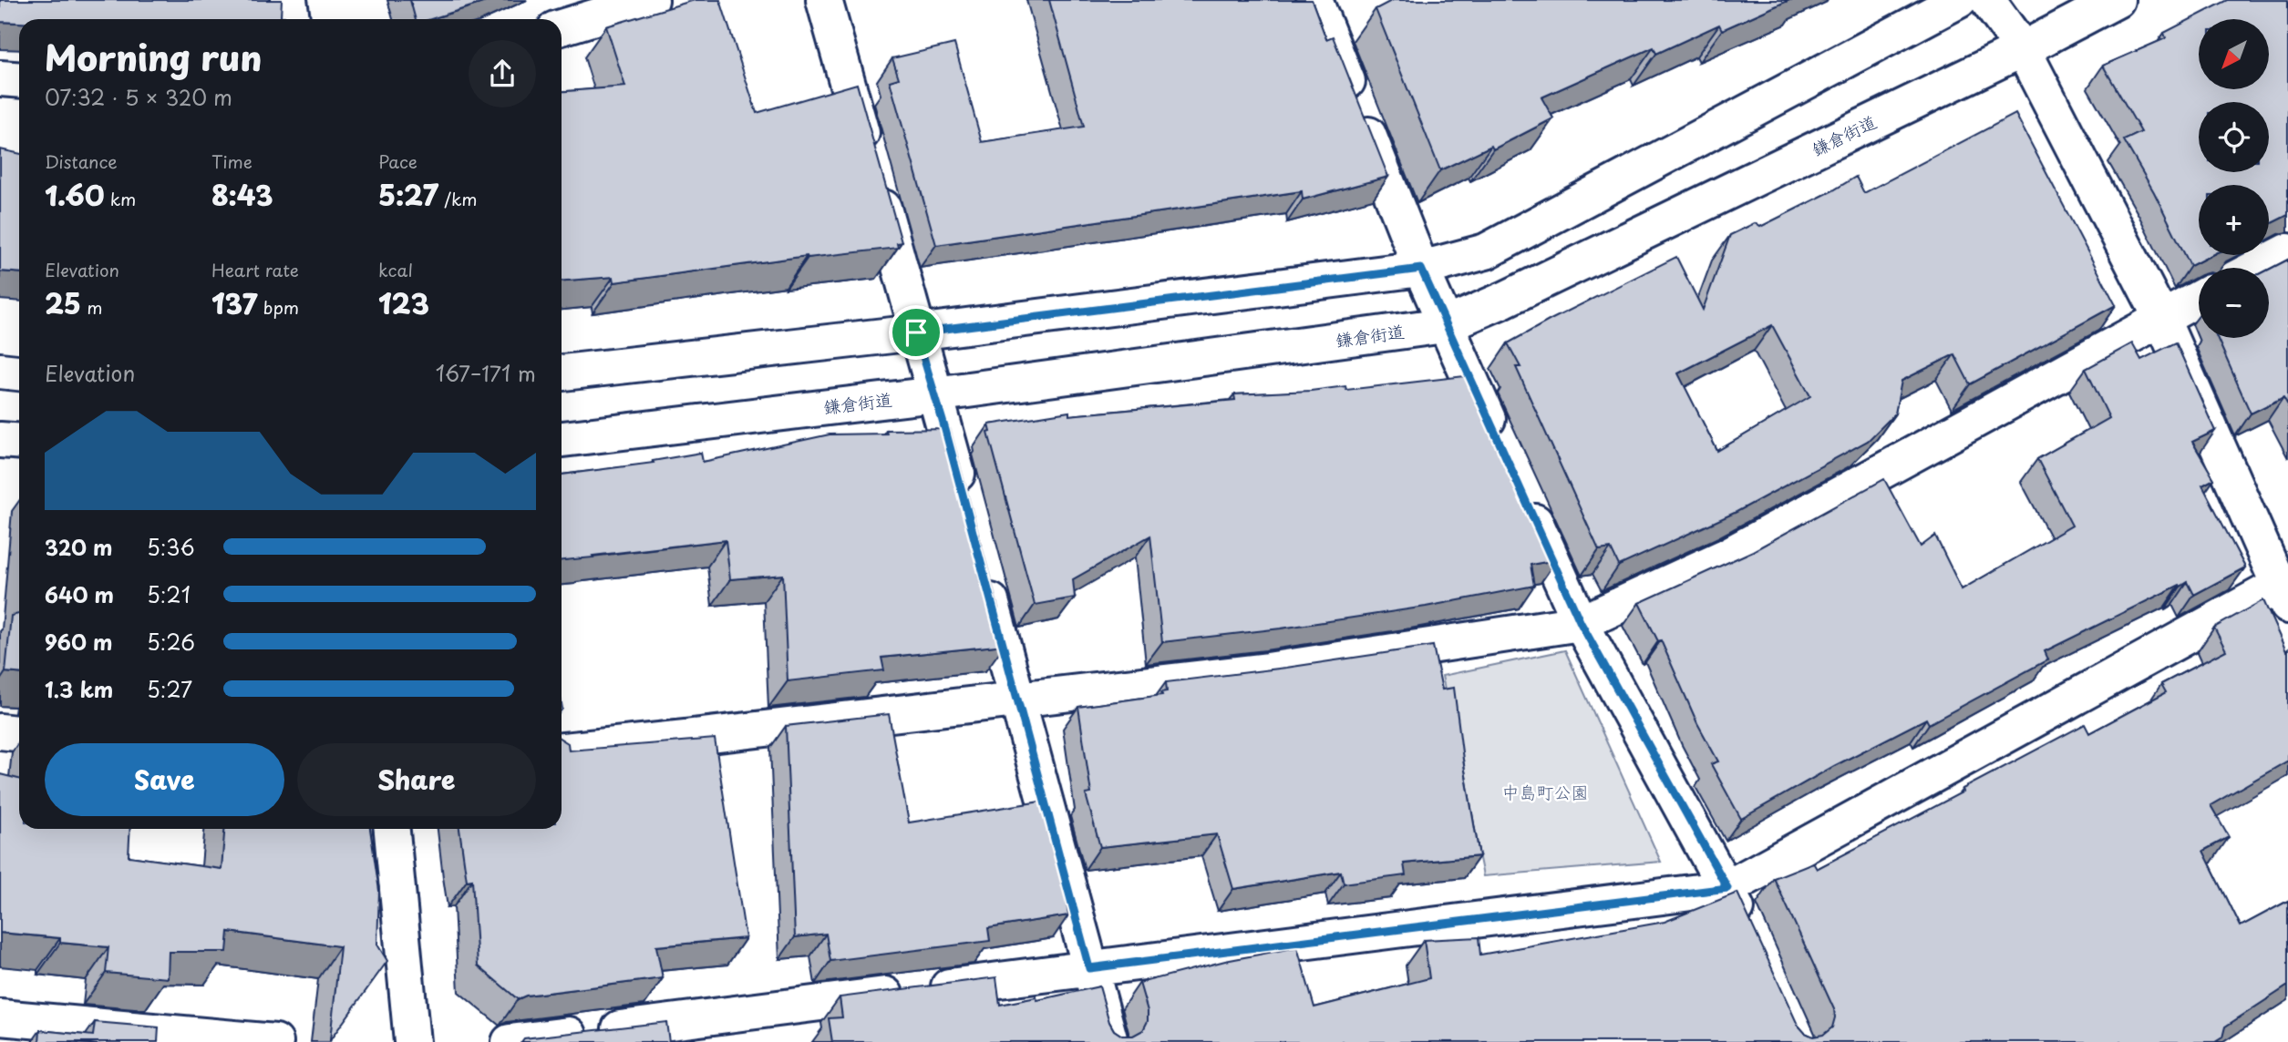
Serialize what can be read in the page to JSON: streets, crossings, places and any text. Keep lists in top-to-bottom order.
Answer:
{
  "streets": {
    "street": ["鎌倉街道"]
  },
  "parks": ["中島町公園"],
  "north": "bottom left",
  "page": {
    "map_buttons": ["+", "−"],
    "heading": ["Morning run", "07:32 · 5 × 320 m"],
    "stats": [
      ["Distance", "1.60 km"],
      ["Time", "8:43"],
      ["Pace", "5:27 /km"],
      ["Elevation", "25 m"],
      ["Heart rate", "137 bpm"],
      ["kcal", "123"]
    ],
    "chart": ["Elevation", "167–171 m"],
    "list": [
      {
        "name": "320 m",
        "note": "5:36"
      },
      {
        "name": "640 m",
        "note": "5:21"
      },
      {
        "name": "960 m",
        "note": "5:26"
      },
      {
        "name": "1.3 km",
        "note": "5:27"
      }
    ],
    "buttons": ["Save", "Share"]
  }
}
